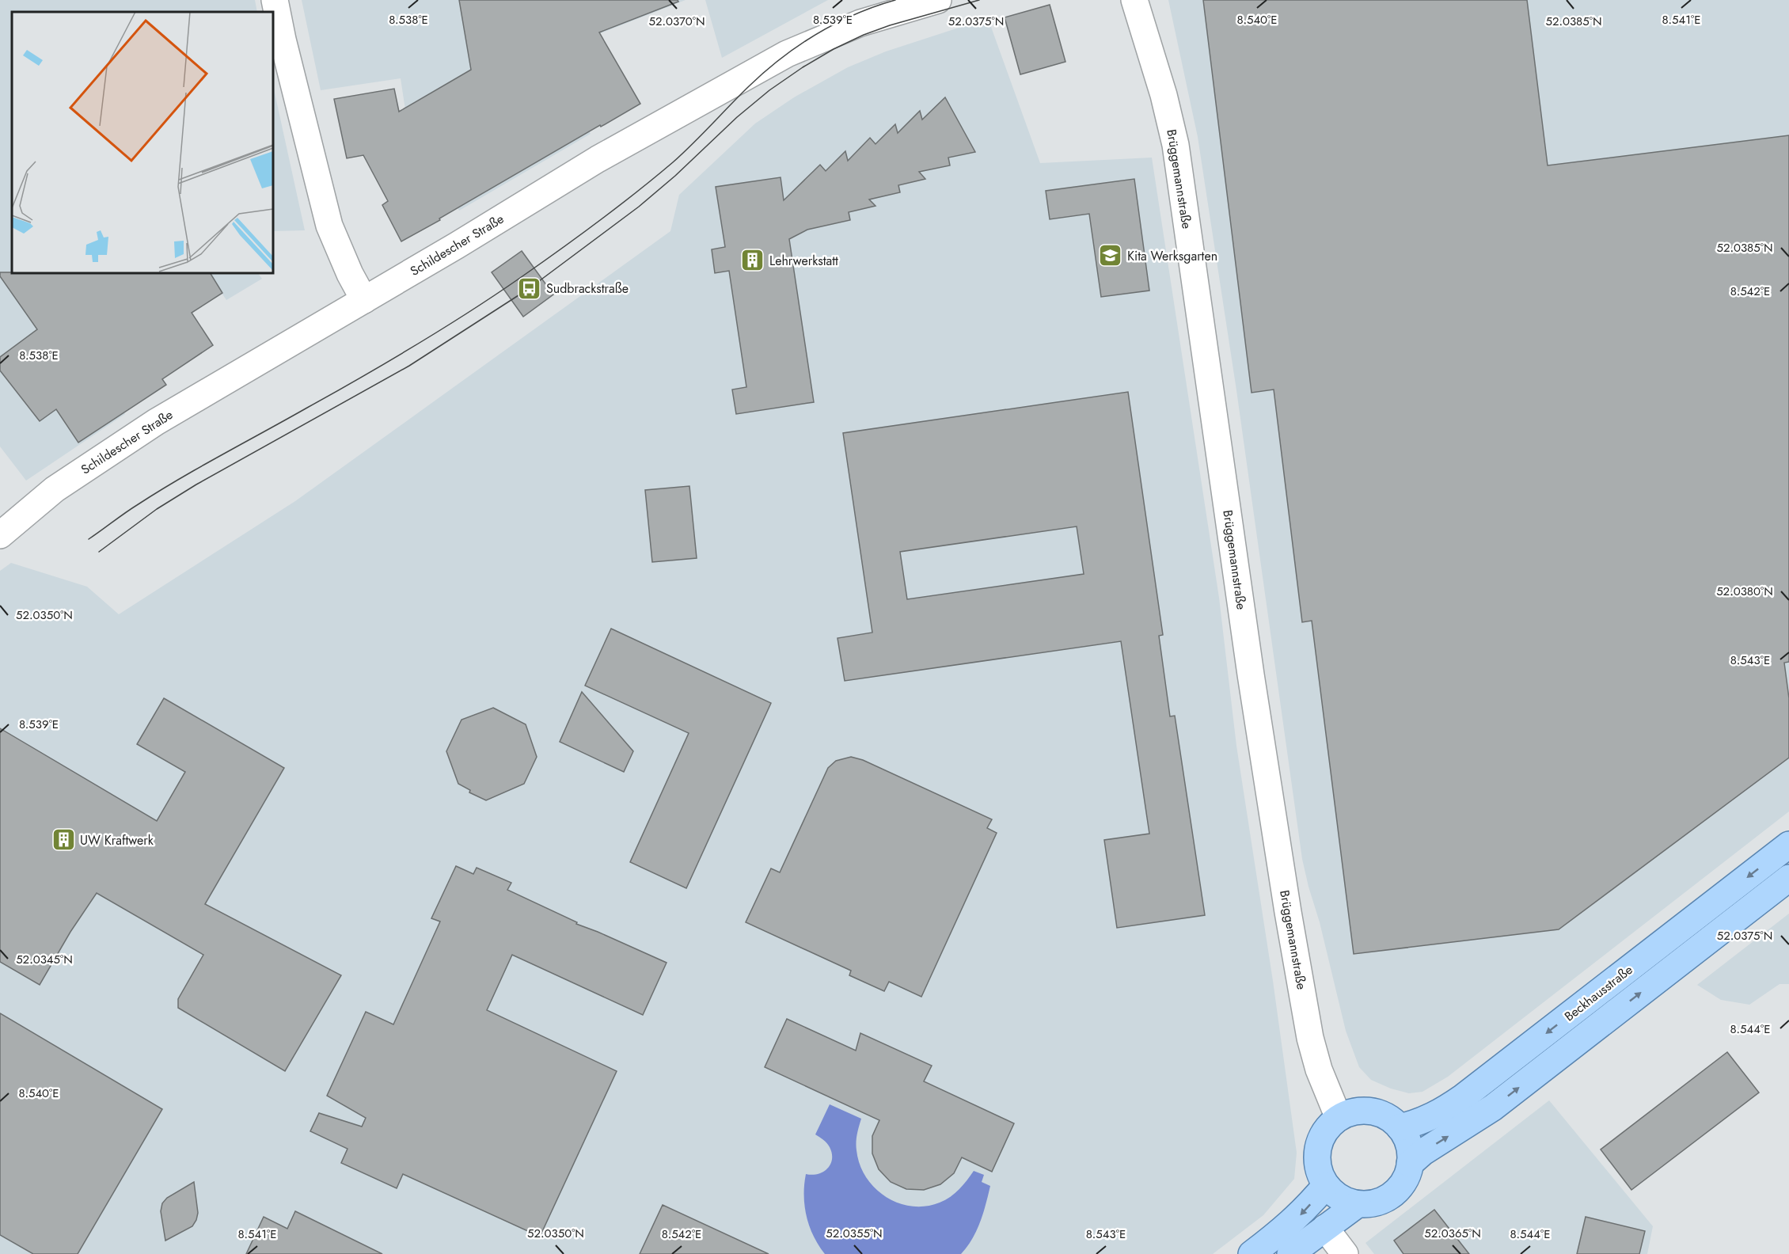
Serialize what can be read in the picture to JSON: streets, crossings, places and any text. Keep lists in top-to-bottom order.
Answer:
{
  "streets": {
    "main road": ["Beckhausstraße"],
    "street": ["Brüggemannstraße", "Schildescher Straße"]
  },
  "crossings": [
    ["Brüggemannstraße", "Beckhausstraße"]
  ],
  "places": {
    "school or university": ["Kita Werksgarten"],
    "building": ["Lehrwerkstatt", "UW Kraftwerk"],
    "bus stop": ["Sudbrackstraße"]
  },
  "coordinates": [
    "8.538°E",
    "8.539°E",
    "8.540°E",
    "8.541°E",
    "52.0370°N",
    "52.0375°N",
    "52.0385°N",
    "8.542°E",
    "52.0380°N",
    "52.0350°N",
    "8.543°E",
    "52.0345°N",
    "8.544°E",
    "52.0355°N",
    "52.0365°N"
  ]
}
